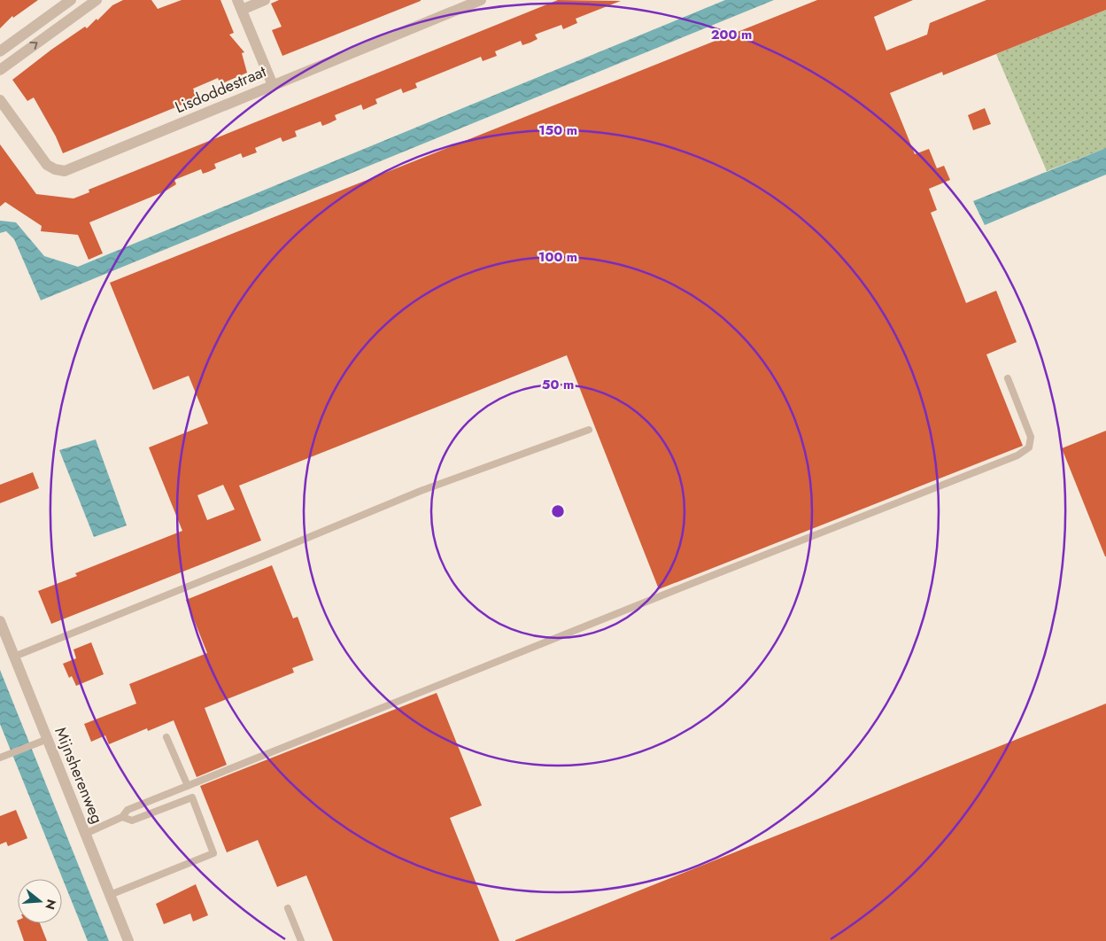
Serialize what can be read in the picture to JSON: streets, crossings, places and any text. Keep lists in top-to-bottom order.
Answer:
{
  "streets": {
    "street": ["Lisdoddestraat", "Mijnsherenweg"]
  },
  "north": "right",
  "rings": [
    "200 m",
    "150 m",
    "100 m",
    "50 m"
  ]
}
